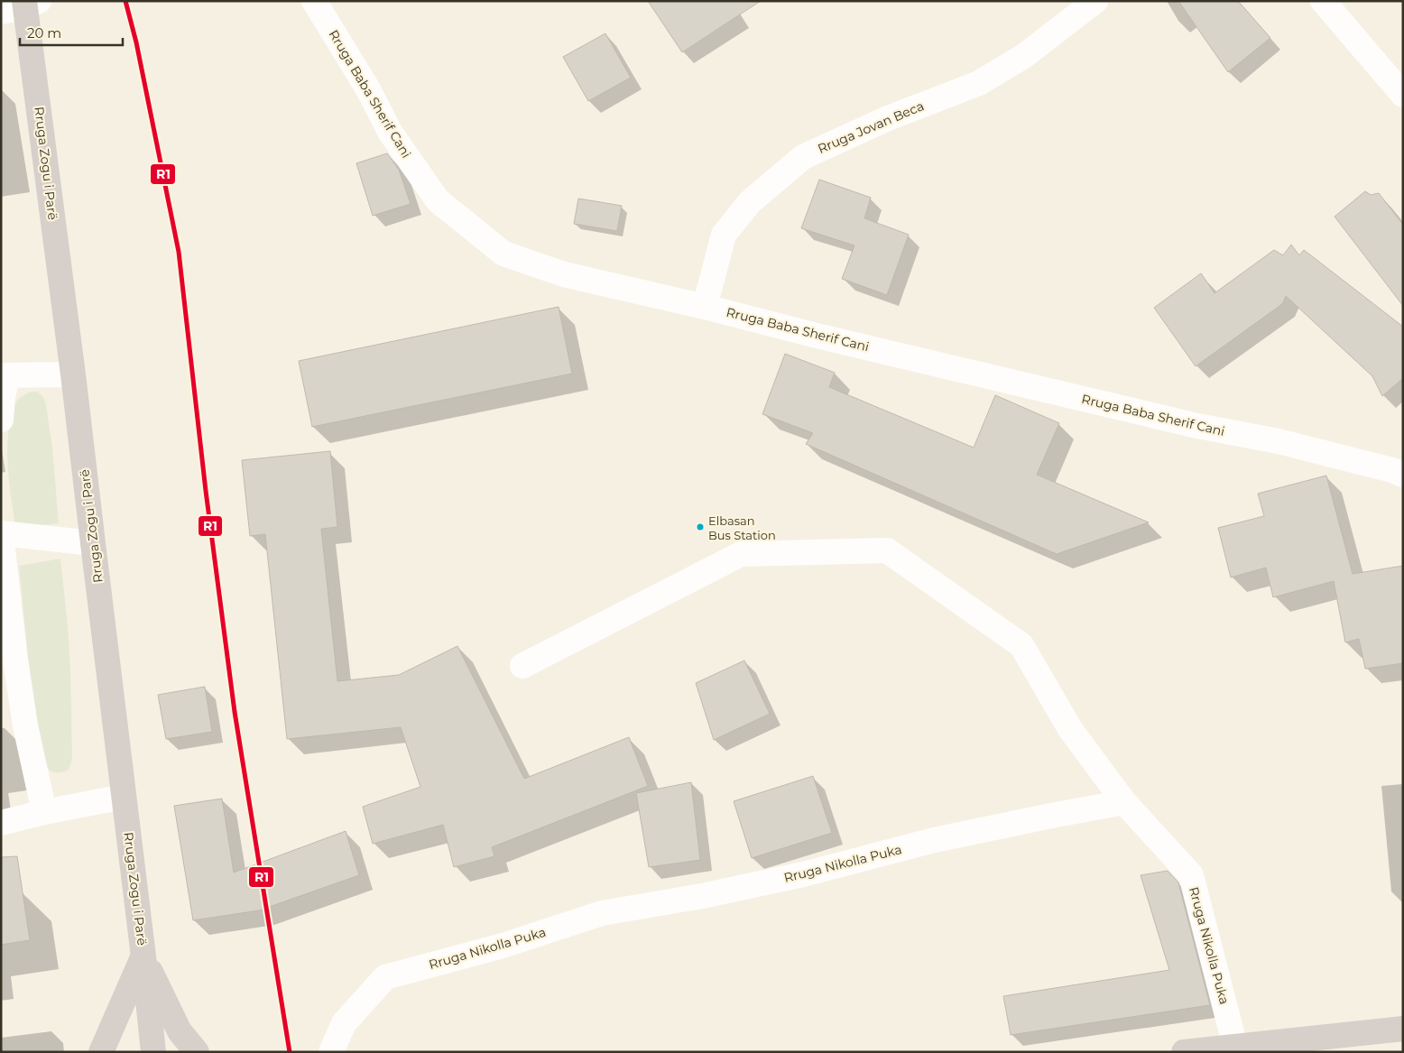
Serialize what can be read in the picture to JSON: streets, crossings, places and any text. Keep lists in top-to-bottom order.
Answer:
{
  "streets": {
    "main road": ["Rruga Zogu i Parë"],
    "street": ["Rruga Baba Sherif Cani", "Rruga Jovan Beca", "Rruga Nikolla Puka"]
  },
  "crossings": [
    ["Rruga Baba Sherif Cani", "Rruga Jovan Beca"]
  ],
  "places": ["Elbasan Bus Station"],
  "lines": ["transit line R1"],
  "scale_bar": "20 m"
}
